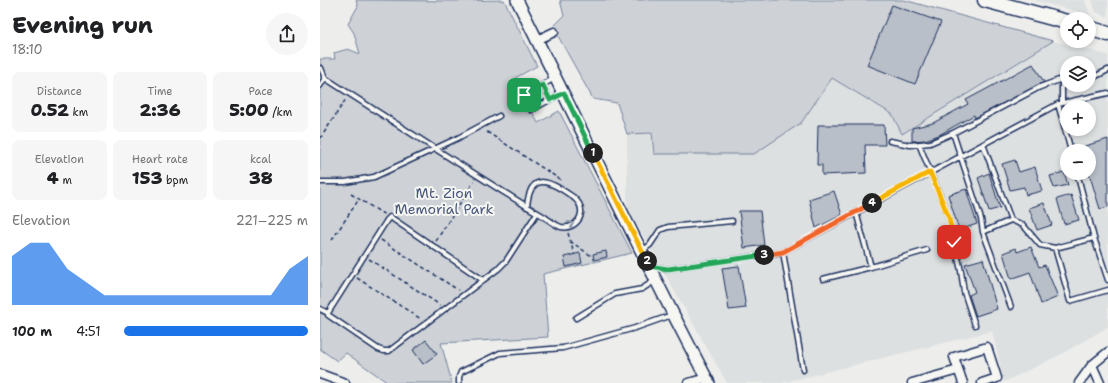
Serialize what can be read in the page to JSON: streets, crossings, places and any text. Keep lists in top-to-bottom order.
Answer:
{
  "parks": ["Mt. Zion Memorial Park"],
  "page": {
    "heading": ["Evening run", "18:10"],
    "map_buttons": ["+", "−"],
    "stats": [
      ["Distance", "0.52 km"],
      ["Time", "2:36"],
      ["Pace", "5:00 /km"],
      ["Elevation", "4 m"],
      ["Heart rate", "153 bpm"],
      ["kcal", "38"]
    ],
    "pins": [
      "1",
      "4",
      "3",
      "2"
    ],
    "chart": ["Elevation", "221–225 m"],
    "list": [
      {
        "name": "100 m",
        "note": "4:51"
      }
    ]
  }
}
